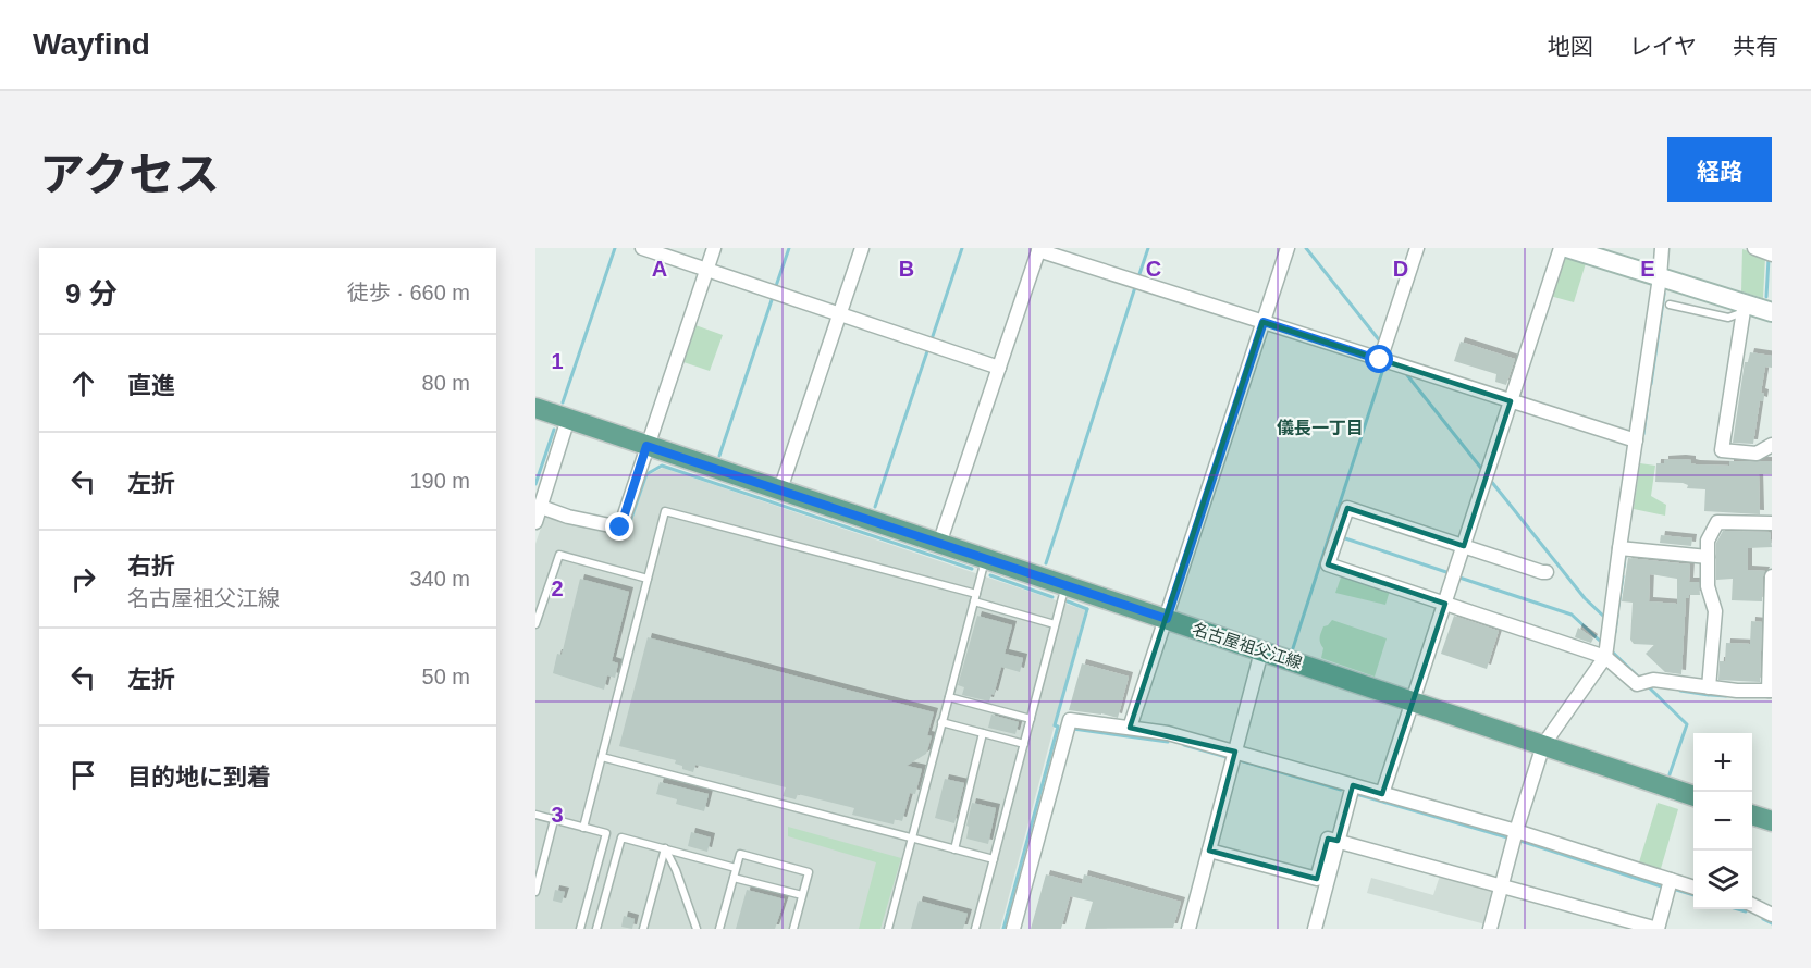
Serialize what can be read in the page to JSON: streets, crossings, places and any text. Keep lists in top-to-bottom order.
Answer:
{
  "streets": {
    "main road": ["名古屋祖父江線"]
  },
  "districts": ["儀長一丁目"],
  "page": {
    "header": "Wayfind",
    "nav": ["地図", "レイヤ", "共有"],
    "title": "アクセス",
    "buttons": "経路",
    "heading": ["9 分", "徒歩 · 660 m"],
    "list": [
      ["直進", "80 m"],
      ["左折", "190 m"],
      ["右折", "名古屋祖父江線", "340 m"],
      ["左折", "50 m"],
      "目的地に到着"
    ],
    "map_buttons": ["+", "−"]
  },
  "grid": {
    "columns": [
      "A",
      "B",
      "C",
      "D",
      "E"
    ],
    "rows": ["1", "2", "3"]
  }
}
